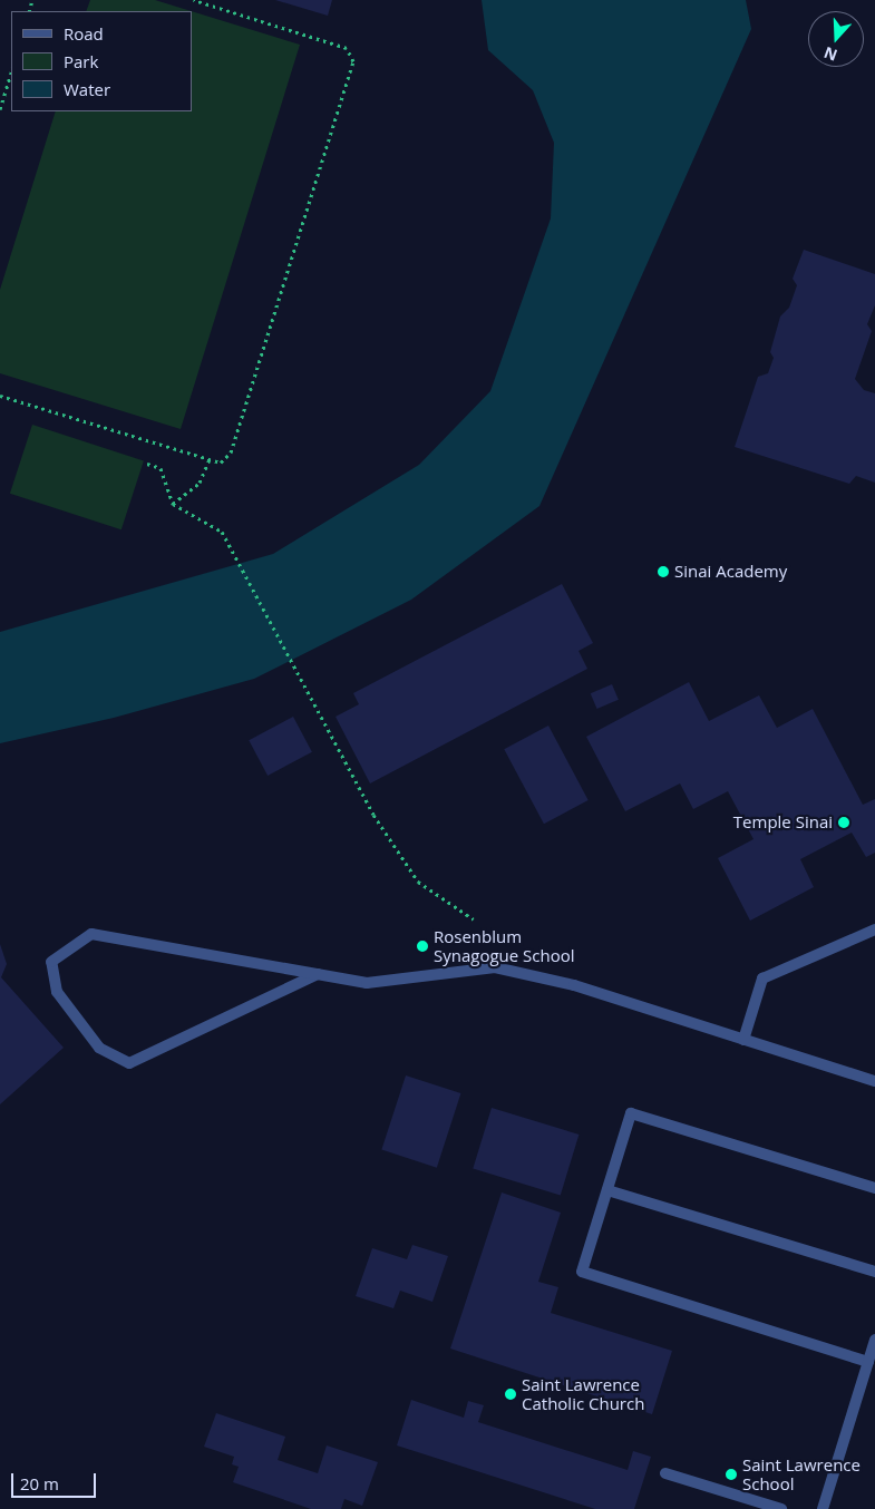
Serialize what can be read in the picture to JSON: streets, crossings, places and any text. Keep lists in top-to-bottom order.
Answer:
{
  "places": [
    "Sinai Academy",
    "Temple Sinai",
    "Rosenblum Synagogue School",
    "Saint Lawrence Catholic Church",
    "Saint Lawrence School"
  ],
  "legend": ["Road", "Park", "Water"],
  "scale_bar": "20 m",
  "north": "bottom"
}
